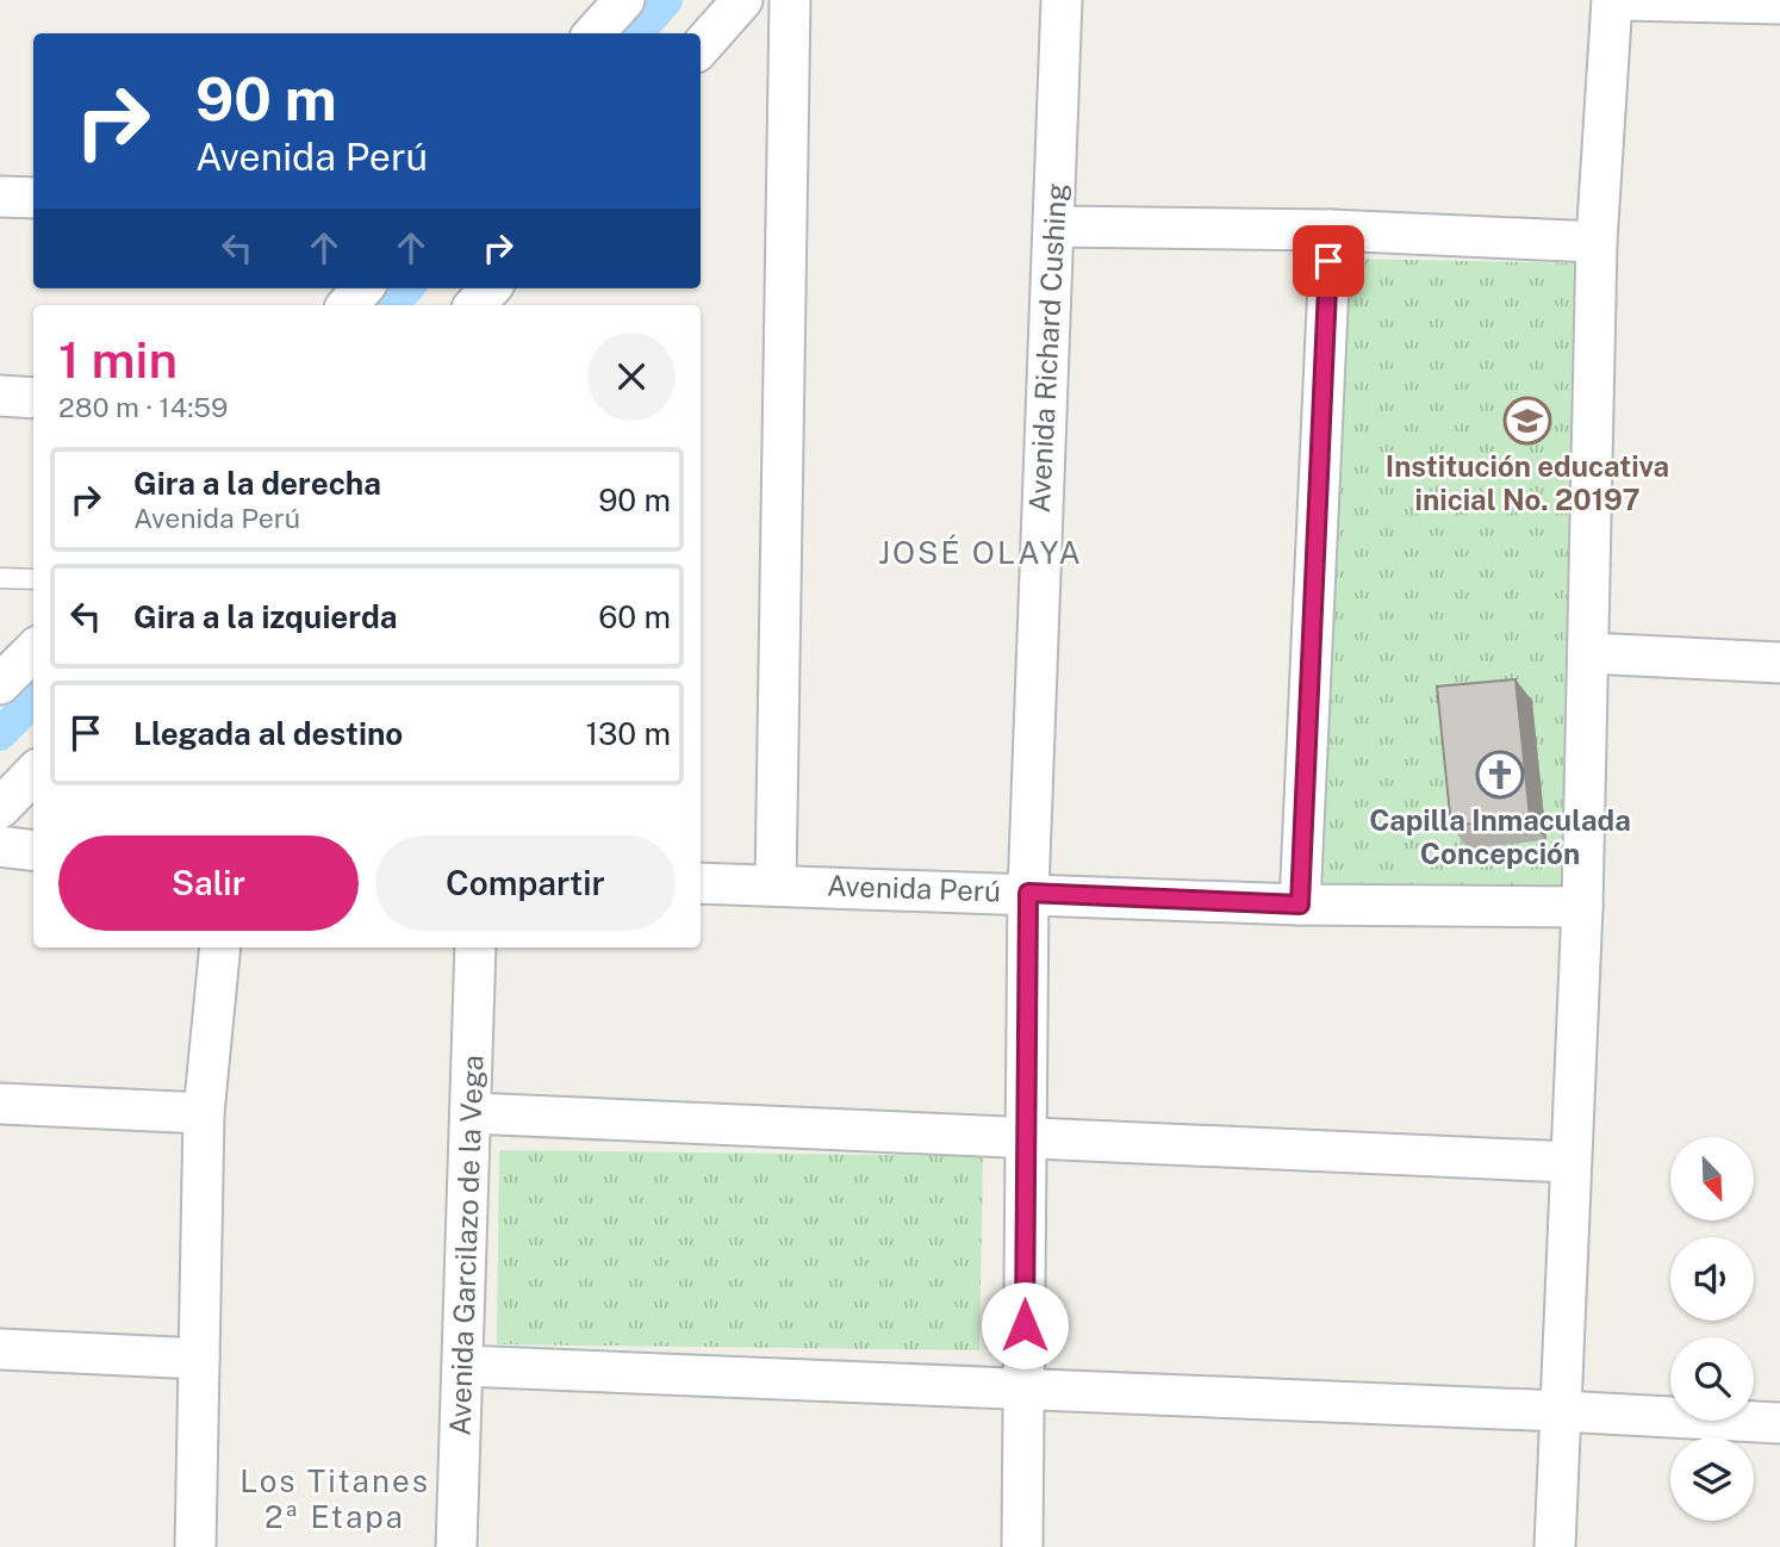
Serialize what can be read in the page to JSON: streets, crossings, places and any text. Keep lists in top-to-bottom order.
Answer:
{
  "streets": {
    "street": ["Avenida Richard Cushing", "Avenida Perú", "Avenida Garcilazo de la Vega"]
  },
  "crossings": [
    ["Avenida Richard Cushing", "Avenida Perú"]
  ],
  "districts": ["JOSÉ OLAYA", "Los Titanes 2ª Etapa"],
  "places": {
    "school or university": ["Institución educativa inicial No. 20197"],
    "church": ["Capilla Inmaculada Concepción"]
  },
  "north": "bottom right",
  "page": {
    "turn": ["90 m", "Avenida Perú"],
    "heading": ["1 min", "280 m · 14:59"],
    "list": [
      {
        "name": "Gira a la derecha",
        "note": "Avenida Perú",
        "value": "90 m"
      },
      {
        "name": "Gira a la izquierda",
        "value": "60 m"
      },
      {
        "name": "Llegada al destino",
        "value": "130 m"
      }
    ],
    "buttons": ["Salir", "Compartir"]
  }
}
